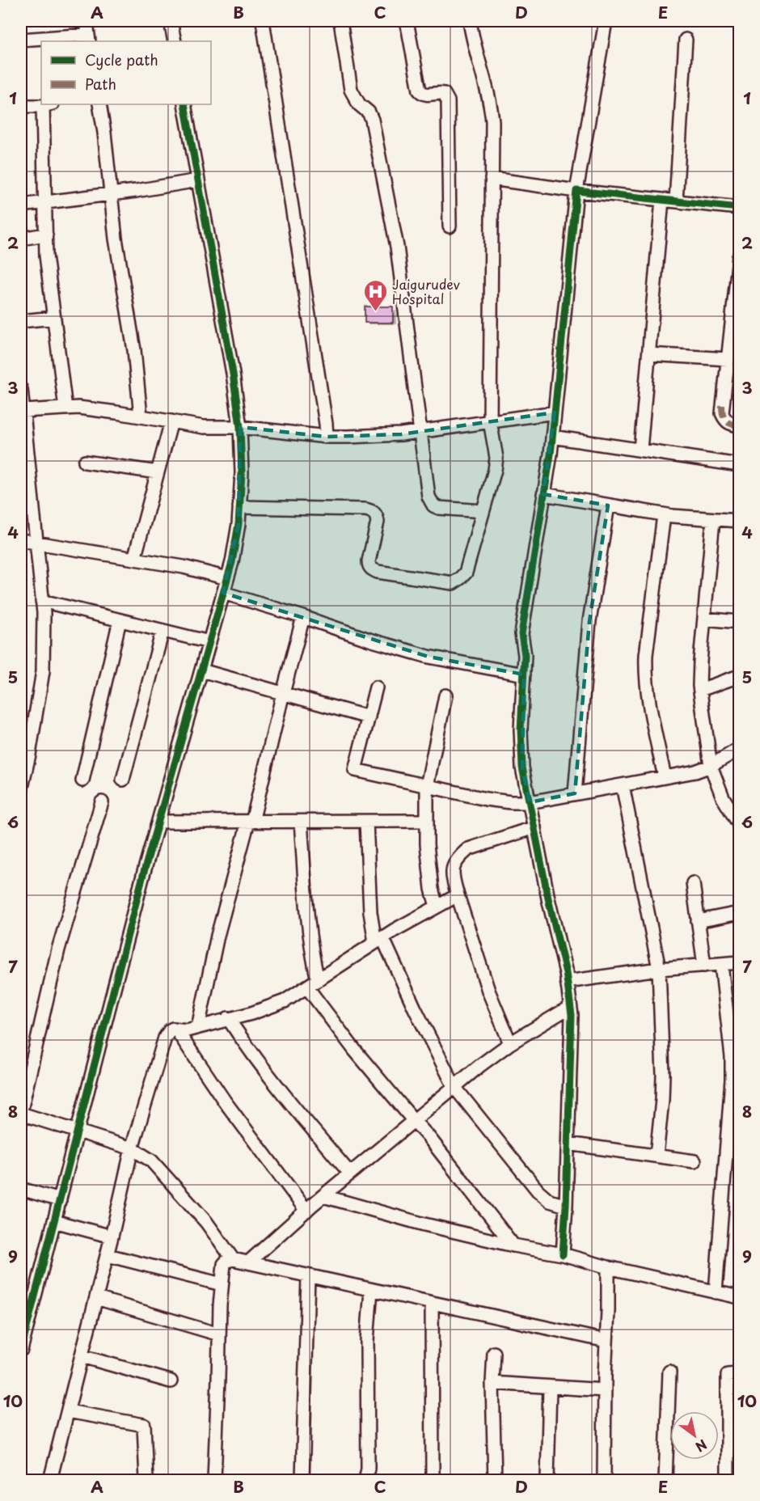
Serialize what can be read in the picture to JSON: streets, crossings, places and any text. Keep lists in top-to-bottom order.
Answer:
{
  "places": {
    "hospital": ["Jaigurudev Hospital"]
  },
  "legend": ["Cycle path", "Path"],
  "north": "bottom right",
  "grid": {
    "columns": [
      "A",
      "B",
      "C",
      "D",
      "E"
    ],
    "rows": [
      "1",
      "2",
      "3",
      "4",
      "5",
      "6",
      "7",
      "8",
      "9",
      "10"
    ]
  }
}
